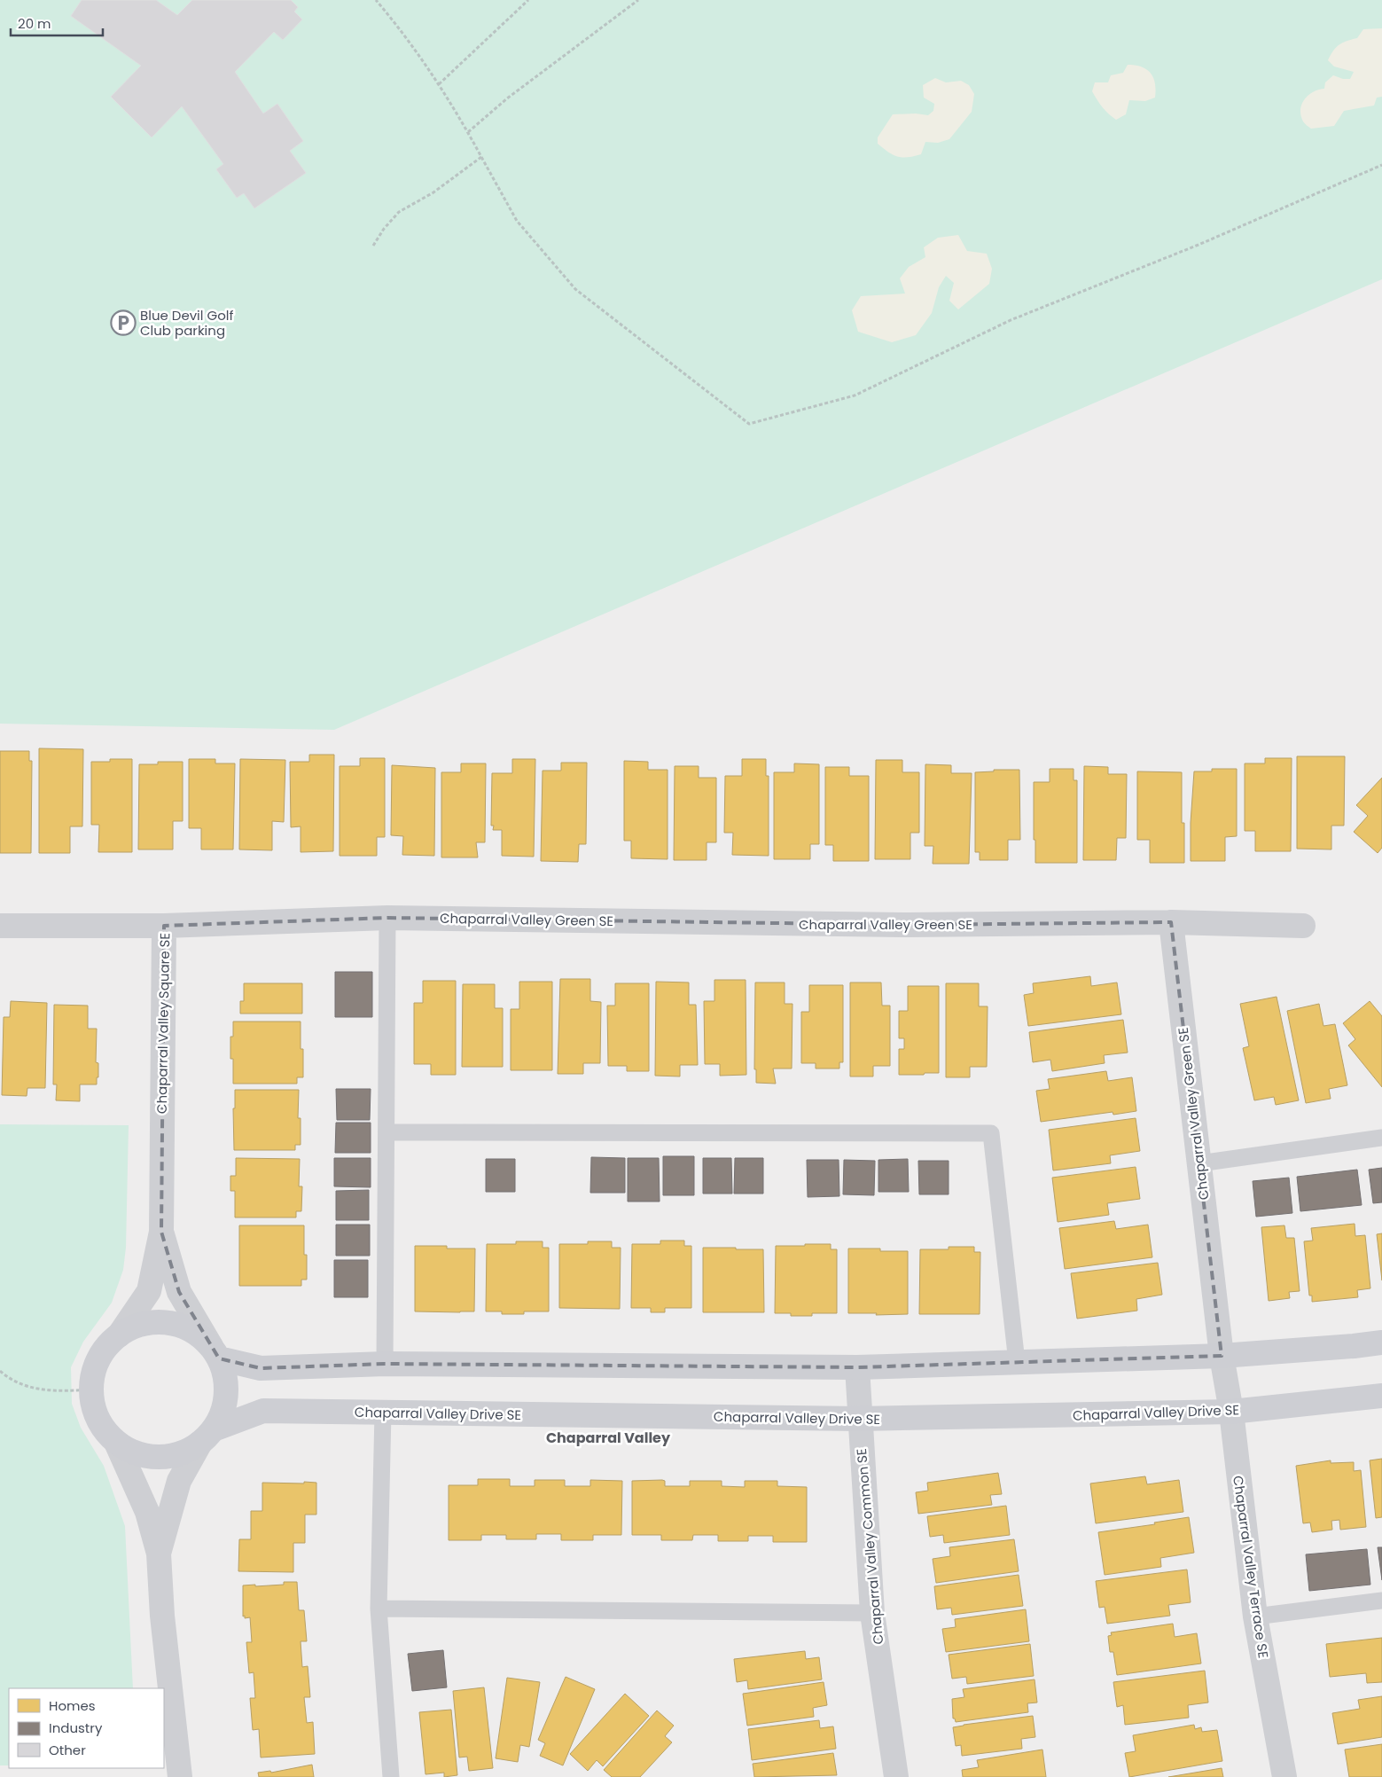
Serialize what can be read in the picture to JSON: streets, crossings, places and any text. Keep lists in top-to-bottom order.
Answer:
{
  "streets": {
    "street": [
      "Chaparral Valley Green SE",
      "Chaparral Valley Square SE",
      "Chaparral Valley Drive SE",
      "Chaparral Valley Common SE",
      "Chaparral Valley Terrace SE"
    ]
  },
  "crossings": [
    ["Chaparral Valley Green SE", "Chaparral Valley Square SE"],
    ["Chaparral Valley Green SE", "Chaparral Valley Terrace SE"],
    ["Chaparral Valley Square SE", "Chaparral Valley Drive SE"],
    ["Chaparral Valley Drive SE", "Chaparral Valley Common SE"],
    ["Chaparral Valley Drive SE", "Chaparral Valley Terrace SE"]
  ],
  "districts": ["Chaparral Valley"],
  "places": {
    "parking": ["Blue Devil Golf Club parking"]
  },
  "legend": ["Homes", "Industry", "Other"],
  "scale_bar": "20 m"
}
